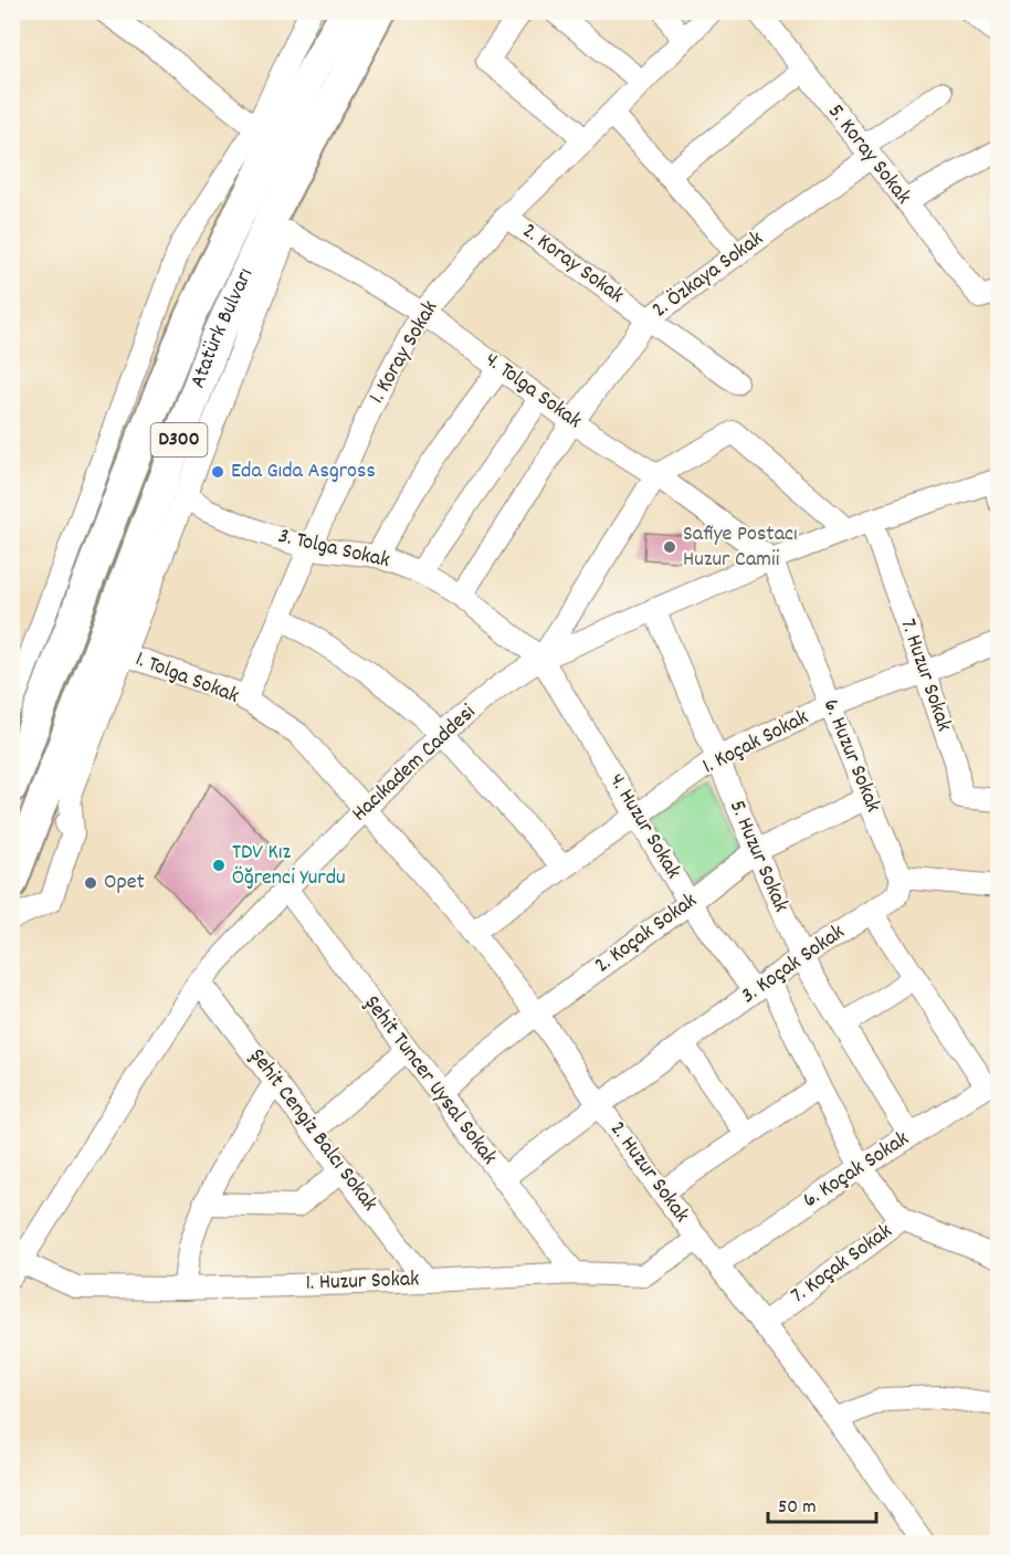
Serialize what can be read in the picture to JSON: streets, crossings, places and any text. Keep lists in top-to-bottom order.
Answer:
{
  "streets": {
    "highway": ["Atatürk Bulvarı", "D300"],
    "street": [
      "5. Koray Sokak",
      "2. Koray Sokak",
      "2. Özkaya Sokak",
      "1. Koray Sokak",
      "4. Tolga Sokak",
      "3. Tolga Sokak",
      "7. Huzur Sokak",
      "1. Tolga Sokak",
      "1. Koçak Sokak",
      "6. Huzur Sokak",
      "Hacıkadem Caddesi",
      "4. Huzur Sokak",
      "5. Huzur Sokak",
      "2. Koçak Sokak",
      "3. Koçak Sokak",
      "Şehit Tuncer Uysal Sokak",
      "Şehit Cengiz Balcı Sokak",
      "6. Koçak Sokak",
      "2. Huzur Sokak",
      "7. Koçak Sokak",
      "1. Huzur Sokak"
    ]
  },
  "crossings": [
    ["5. Koray Sokak", "2. Özkaya Sokak"],
    ["2. Koray Sokak", "2. Özkaya Sokak"],
    ["2. Koray Sokak", "1. Koray Sokak"],
    ["2. Özkaya Sokak", "4. Tolga Sokak"],
    ["2. Özkaya Sokak", "3. Tolga Sokak"],
    ["Atatürk Bulvarı", "4. Tolga Sokak"],
    ["Atatürk Bulvarı", "1. Tolga Sokak"],
    ["1. Koray Sokak", "4. Tolga Sokak"],
    ["1. Koray Sokak", "3. Tolga Sokak"],
    ["1. Koray Sokak", "1. Tolga Sokak"],
    ["4. Tolga Sokak", "6. Huzur Sokak"],
    ["4. Tolga Sokak", "Hacıkadem Caddesi"],
    ["3. Tolga Sokak", "Hacıkadem Caddesi"],
    ["3. Tolga Sokak", "4. Huzur Sokak"],
    ["7. Huzur Sokak", "1. Koçak Sokak"],
    ["7. Huzur Sokak", "Hacıkadem Caddesi"],
    ["1. Tolga Sokak", "Hacıkadem Caddesi"],
    ["1. Tolga Sokak", "2. Huzur Sokak"],
    ["1. Koçak Sokak", "6. Huzur Sokak"],
    ["1. Koçak Sokak", "4. Huzur Sokak"],
    ["1. Koçak Sokak", "5. Huzur Sokak"],
    ["1. Koçak Sokak", "2. Huzur Sokak"],
    ["6. Huzur Sokak", "Hacıkadem Caddesi"],
    ["6. Huzur Sokak", "2. Koçak Sokak"],
    ["6. Huzur Sokak", "3. Koçak Sokak"],
    ["Hacıkadem Caddesi", "4. Huzur Sokak"],
    ["Hacıkadem Caddesi", "5. Huzur Sokak"],
    ["Hacıkadem Caddesi", "Şehit Tuncer Uysal Sokak"],
    ["Hacıkadem Caddesi", "Şehit Cengiz Balcı Sokak"],
    ["Hacıkadem Caddesi", "2. Huzur Sokak"],
    ["Hacıkadem Caddesi", "1. Huzur Sokak"],
    ["4. Huzur Sokak", "2. Koçak Sokak"],
    ["4. Huzur Sokak", "3. Koçak Sokak"],
    ["4. Huzur Sokak", "6. Koçak Sokak"],
    ["4. Huzur Sokak", "7. Koçak Sokak"],
    ["5. Huzur Sokak", "2. Koçak Sokak"],
    ["5. Huzur Sokak", "3. Koçak Sokak"],
    ["5. Huzur Sokak", "6. Koçak Sokak"],
    ["2. Koçak Sokak", "Şehit Tuncer Uysal Sokak"],
    ["2. Koçak Sokak", "2. Huzur Sokak"],
    ["3. Koçak Sokak", "Şehit Tuncer Uysal Sokak"],
    ["3. Koçak Sokak", "2. Huzur Sokak"],
    ["Şehit Tuncer Uysal Sokak", "1. Huzur Sokak"],
    ["Şehit Cengiz Balcı Sokak", "1. Huzur Sokak"],
    ["6. Koçak Sokak", "2. Huzur Sokak"],
    ["2. Huzur Sokak", "7. Koçak Sokak"],
    ["2. Huzur Sokak", "1. Huzur Sokak"]
  ],
  "places": [
    "Eda Gıda Asgross",
    "Safiye Postacı Huzur Camii",
    "TDV Kız Öğrenci Yurdu",
    "Opet"
  ],
  "scale_bar": "50 m"
}
